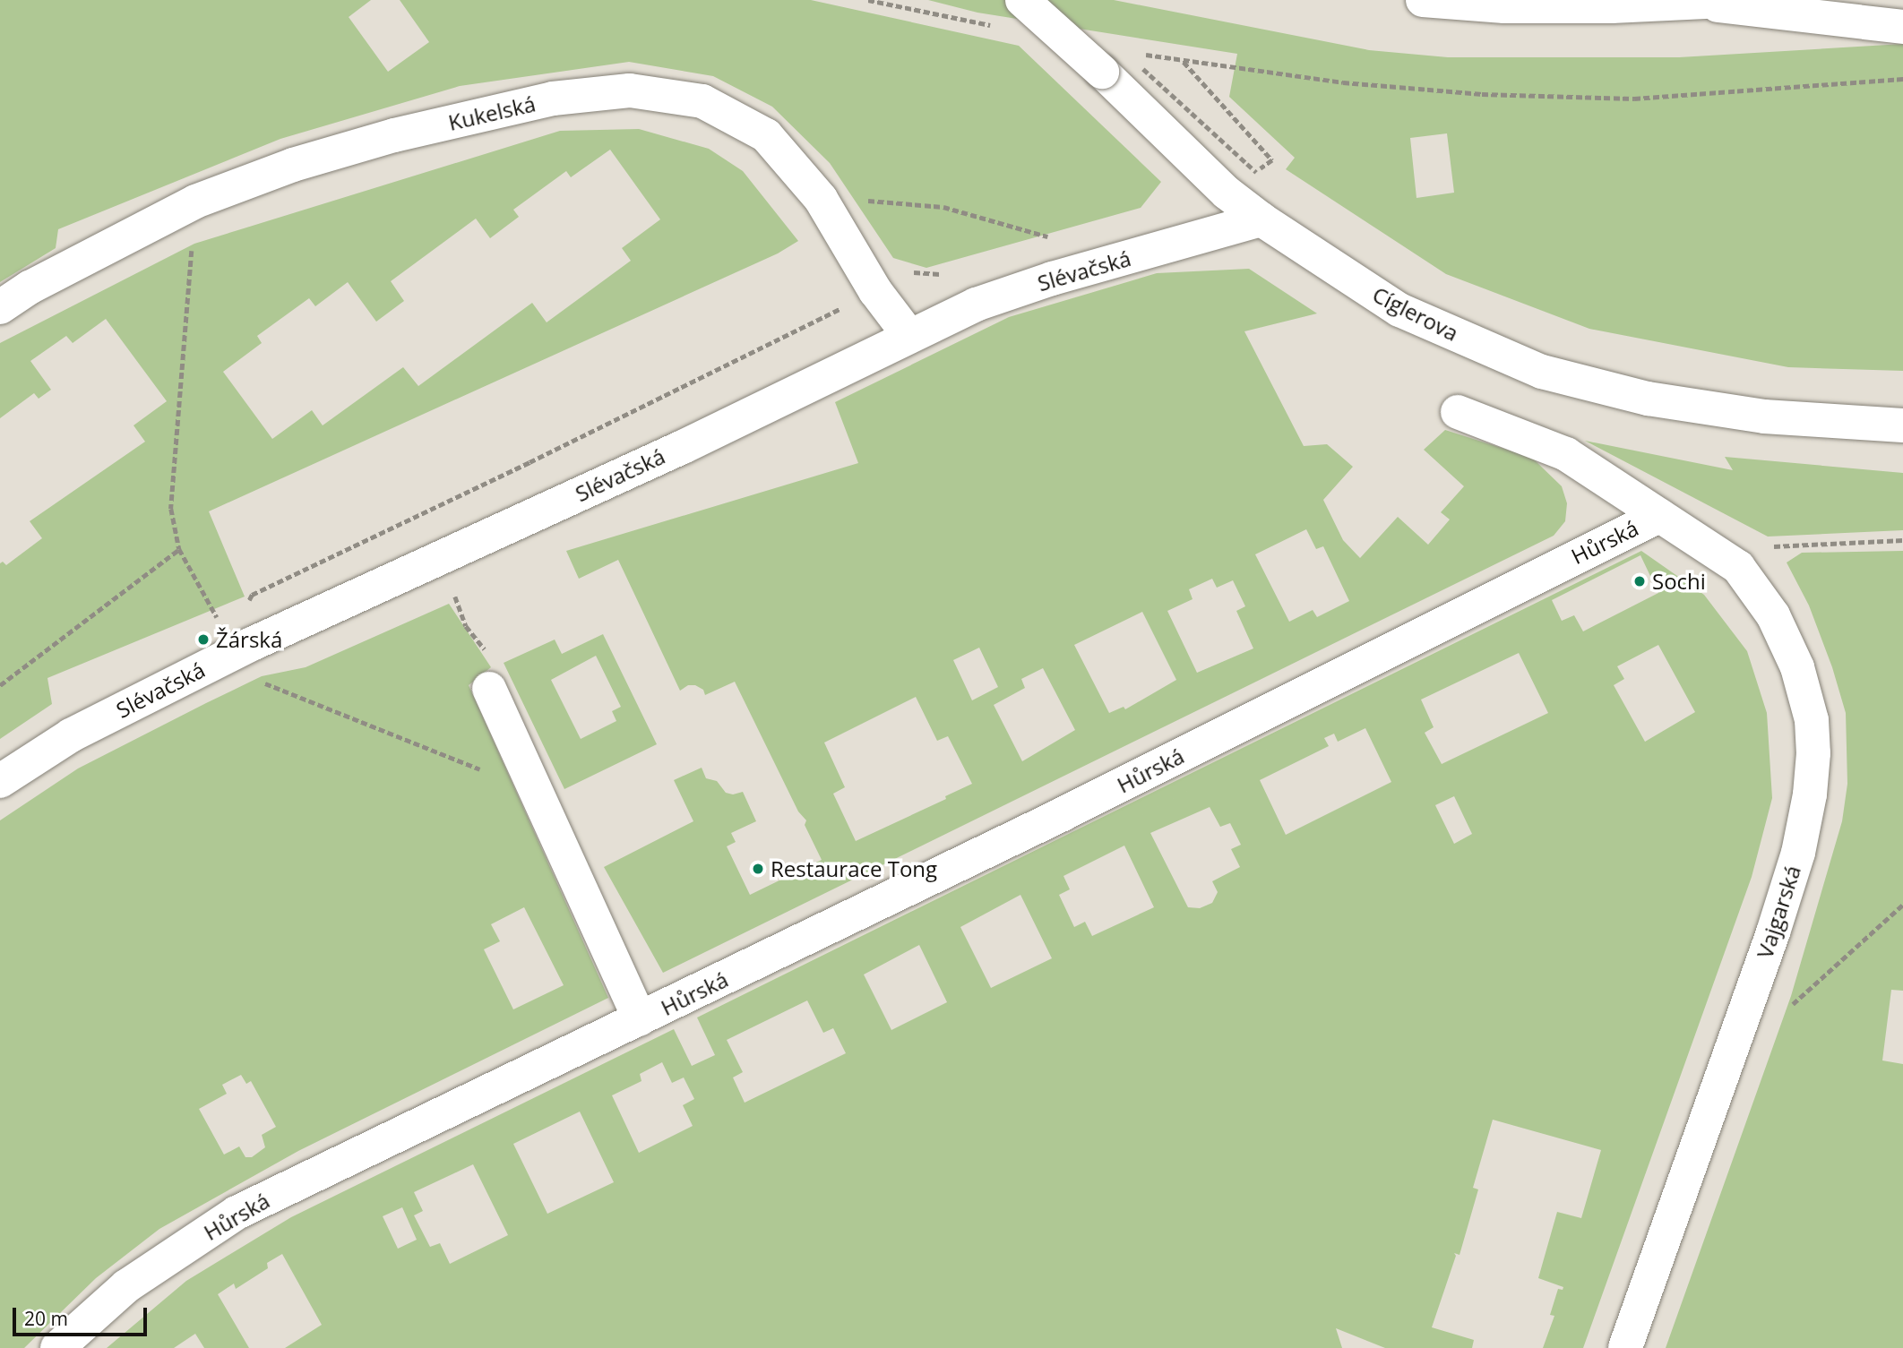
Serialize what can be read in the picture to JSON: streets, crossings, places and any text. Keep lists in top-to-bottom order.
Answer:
{
  "streets": {
    "street": [
      "Kukelská",
      "Slévačská",
      "Cíglerova",
      "Hůrská",
      "Vajgarská"
    ]
  },
  "crossings": [
    ["Kukelská", "Slévačská"],
    ["Slévačská", "Cíglerova"],
    ["Hůrská", "Vajgarská"]
  ],
  "places": ["Sochi", "Žárská", "Restaurace Tong"],
  "scale_bar": "20 m"
}
